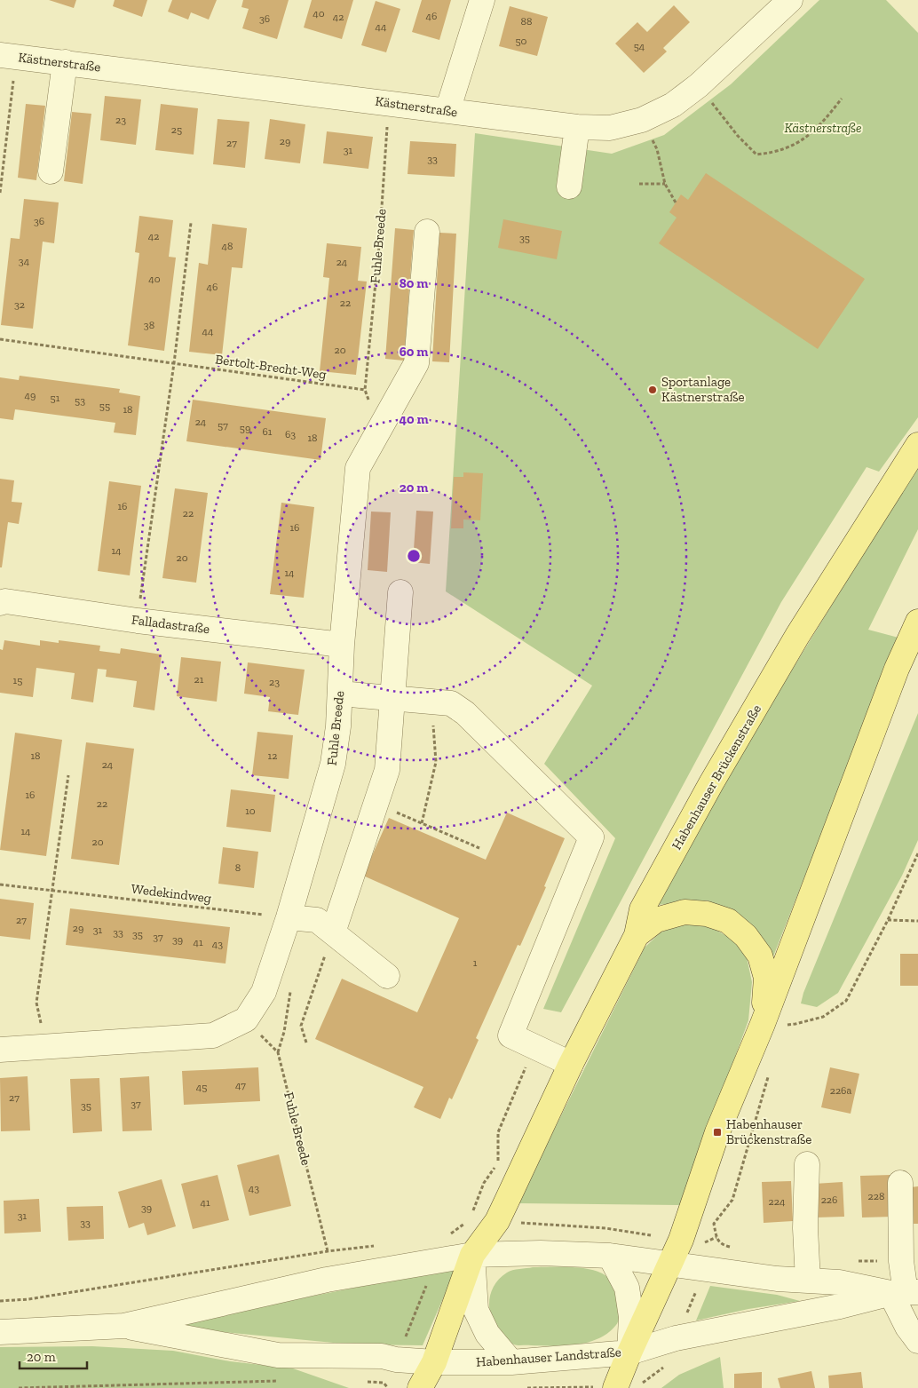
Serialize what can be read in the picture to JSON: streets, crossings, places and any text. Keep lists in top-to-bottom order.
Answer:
{
  "streets": {
    "main road": ["Habenhauser Brückenstraße"],
    "street": [
      "Kästnerstraße",
      "Fuhle Breede",
      "Falladastraße",
      "Habenhauser Landstraße"
    ],
    "path": ["Bertolt-Brecht-Weg", "Wedekindweg"]
  },
  "crossings": [
    ["Kästnerstraße", "Fuhle Breede"],
    ["Fuhle Breede", "Bertolt-Brecht-Weg"],
    ["Fuhle Breede", "Falladastraße"],
    ["Fuhle Breede", "Wedekindweg"],
    ["Habenhauser Brückenstraße", "Habenhauser Landstraße"]
  ],
  "parks": ["Kästnerstraße"],
  "places": {
    "other": ["Sportanlage Kästnerstraße"],
    "transit": ["Habenhauser Brückenstraße"]
  },
  "house_numbers": [
    "40",
    "46",
    "42",
    "36",
    "88",
    "44",
    "50",
    "54",
    "23",
    "25",
    "29",
    "27",
    "31",
    "33",
    "36",
    "42",
    "35",
    "48",
    "34",
    "24",
    "40",
    "46",
    "22",
    "32",
    "38",
    "44",
    "20",
    "49",
    "51",
    "53",
    "55",
    "18",
    "24",
    "57",
    "59",
    "61",
    "63",
    "18",
    "16",
    "22",
    "16",
    "14",
    "20",
    "14",
    "21",
    "15",
    "23",
    "18",
    "12",
    "24",
    "16",
    "22",
    "10",
    "14",
    "20",
    "8",
    "27",
    "29",
    "31",
    "33",
    "35",
    "37",
    "39",
    "41",
    "43",
    "1",
    "47",
    "45",
    "226a",
    "27",
    "37",
    "35",
    "43",
    "228",
    "226",
    "224",
    "41",
    "39",
    "31",
    "33"
  ],
  "scale_bar": "20 m",
  "rings": [
    "80 m",
    "60 m",
    "40 m",
    "20 m"
  ]
}
